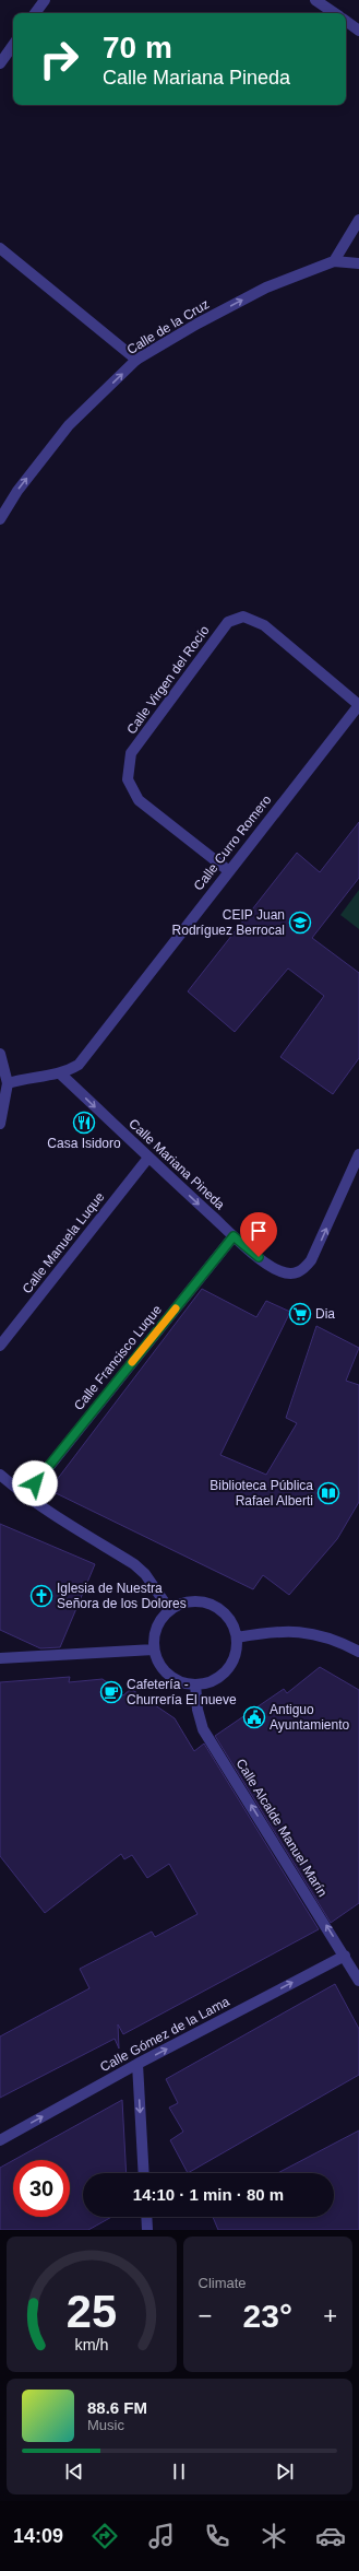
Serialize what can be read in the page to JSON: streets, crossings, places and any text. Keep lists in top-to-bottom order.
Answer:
{
  "streets": {
    "street": [
      "Calle de la Cruz",
      "Calle Virgen del Rocío",
      "Calle Curro Romero",
      "Calle Mariana Pineda",
      "Calle Manuela Luque",
      "Calle Francisco Luque",
      "Calle Alcalde Manuel Marín",
      "Calle Gómez de la Lama"
    ]
  },
  "crossings": [
    ["Calle Virgen del Rocío", "Calle Curro Romero"],
    ["Calle Curro Romero", "Calle Mariana Pineda"],
    ["Calle Mariana Pineda", "Calle Manuela Luque"],
    ["Calle Mariana Pineda", "Calle Francisco Luque"],
    ["Calle Alcalde Manuel Marín", "Calle Gómez de la Lama"]
  ],
  "one_way": ["Calle de la Cruz", "Calle Alcalde Manuel Marín", "Calle Gómez de la Lama"],
  "places": {
    "school or university": ["CEIP Juan Rodríguez Berrocal"],
    "restaurant": ["Casa Isidoro"],
    "supermarket": ["Dia"],
    "library": ["Biblioteca Pública Rafael Alberti"],
    "church": ["Iglesia de Nuestra Señora de los Dolores"],
    "cafe": ["Cafetería - Churrería El nueve"],
    "public building": ["Antiguo Ayuntamiento"]
  },
  "page": {
    "turn": ["70 m", "Calle Mariana Pineda"],
    "limit": "30",
    "trip": "14:10 · 1 min · 80 m",
    "tile": "Climate",
    "heat": ["−", "23°", "+"],
    "song": ["88.6 FM", "Music"],
    "tabs": "14:09",
    "gauge": ["25", "km/h"]
  }
}
